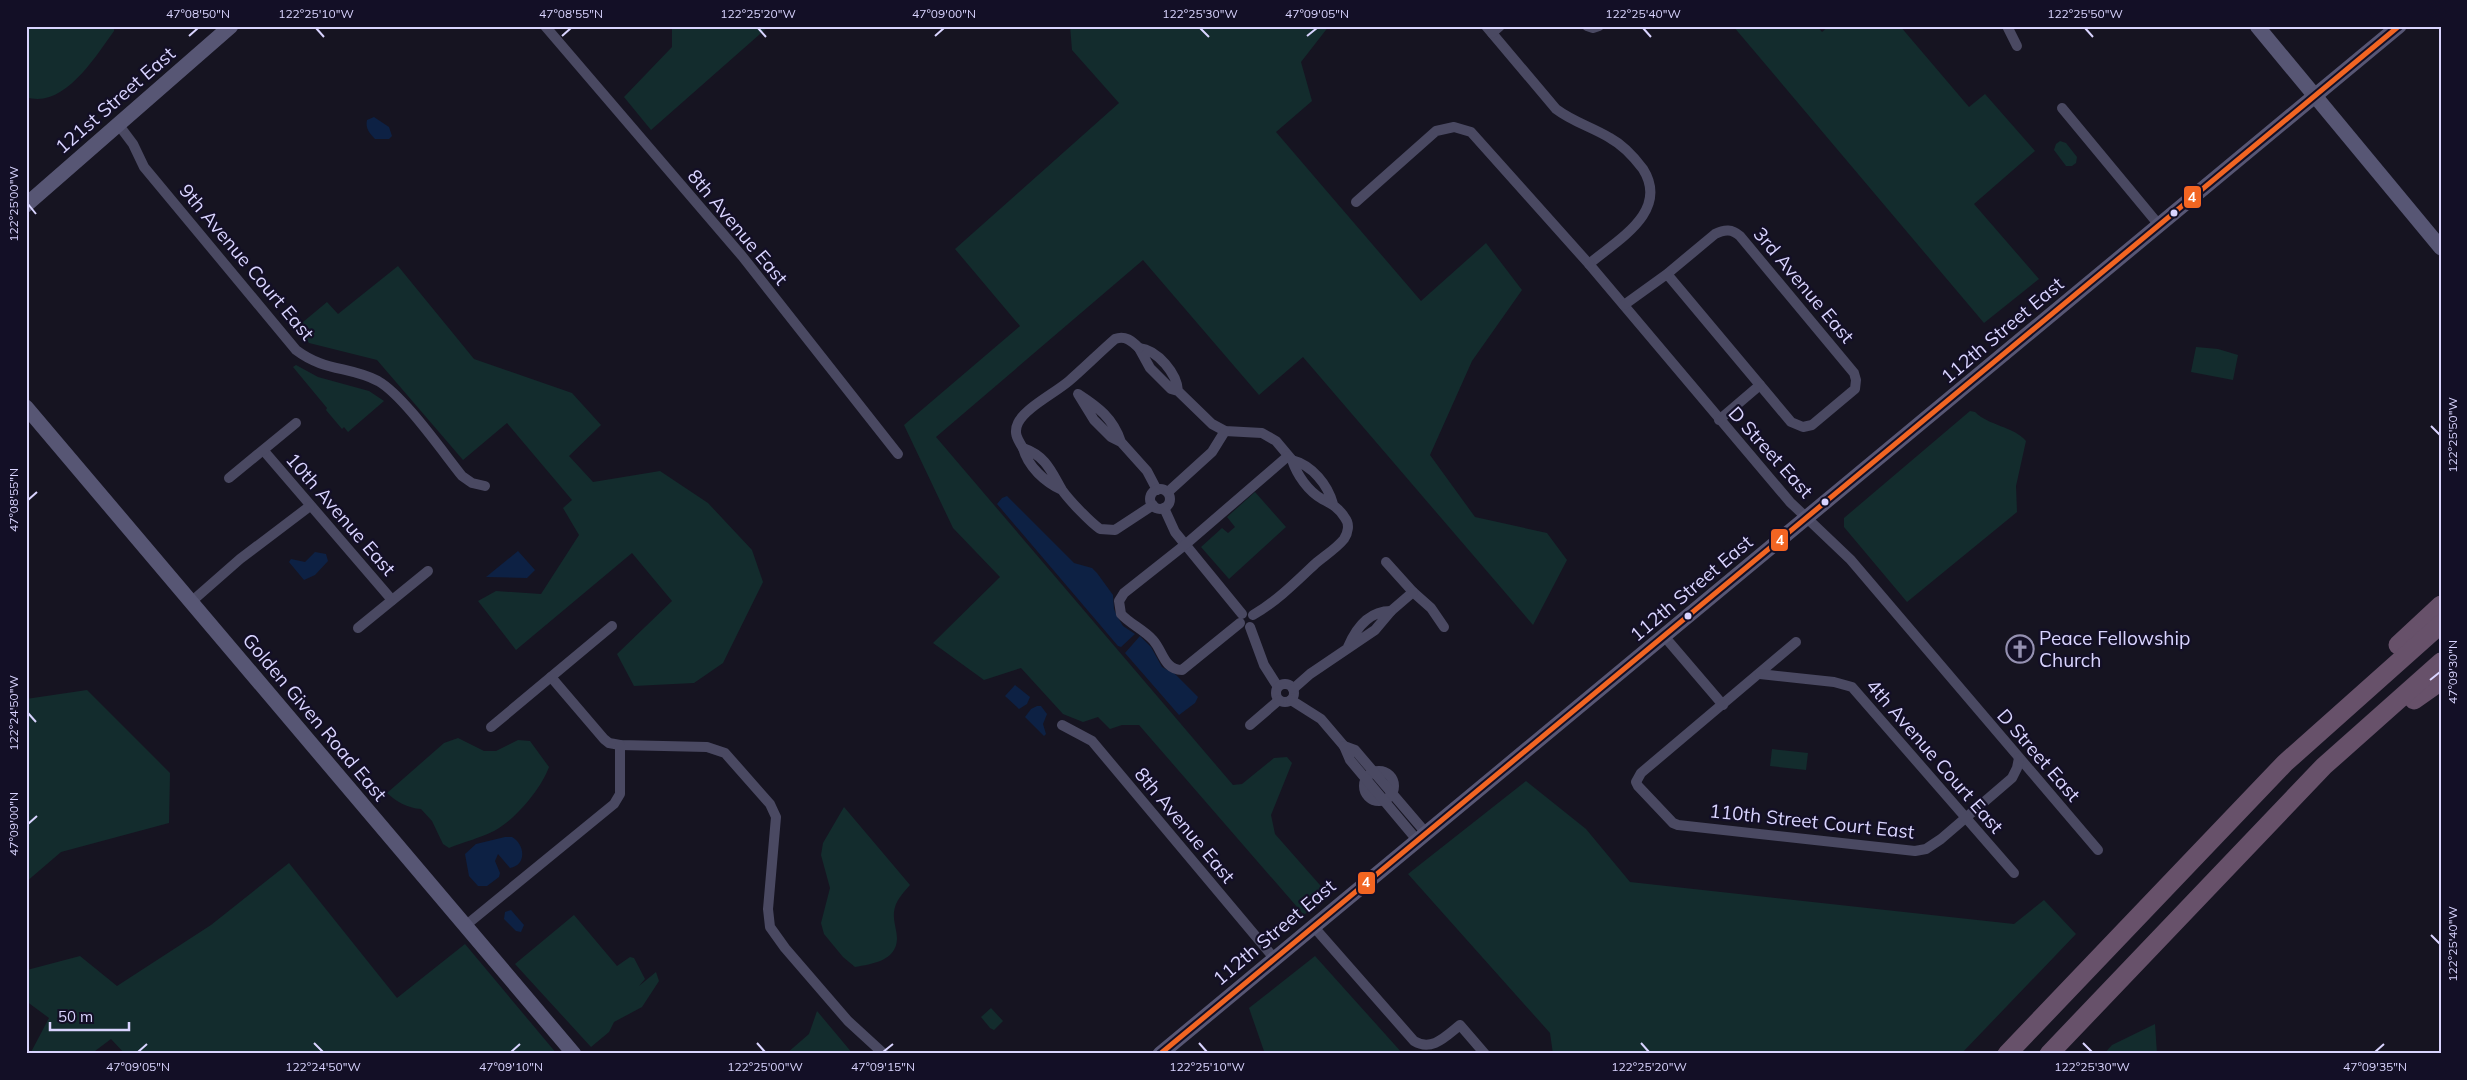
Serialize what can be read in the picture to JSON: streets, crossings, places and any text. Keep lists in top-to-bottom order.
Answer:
{
  "streets": {
    "main road": ["121st Street East", "112th Street East", "Golden Given Road East"],
    "street": [
      "8th Avenue East",
      "9th Avenue Court East",
      "3rd Avenue East",
      "D Street East",
      "10th Avenue East",
      "4th Avenue Court East",
      "110th Street Court East"
    ]
  },
  "crossings": [
    ["121st Street East", "9th Avenue Court East"],
    ["8th Avenue East", "112th Street East"],
    ["112th Street East", "D Street East"],
    ["D Street East", "110th Street Court East"],
    ["4th Avenue Court East", "110th Street Court East"]
  ],
  "places": {
    "church": ["Peace Fellowship Church"]
  },
  "lines": ["transit line 4"],
  "scale_bar": "50 m",
  "coordinates": [
    "47°08'50\"N",
    "122°25'10\"W",
    "47°08'55\"N",
    "122°25'20\"W",
    "47°09'00\"N",
    "122°25'30\"W",
    "47°09'05\"N",
    "122°25'40\"W",
    "122°25'50\"W",
    "122°25'00\"W",
    "47°09'30\"N",
    "122°24'50\"W",
    "47°09'10\"N",
    "47°09'15\"N",
    "47°09'35\"N"
  ]
}
